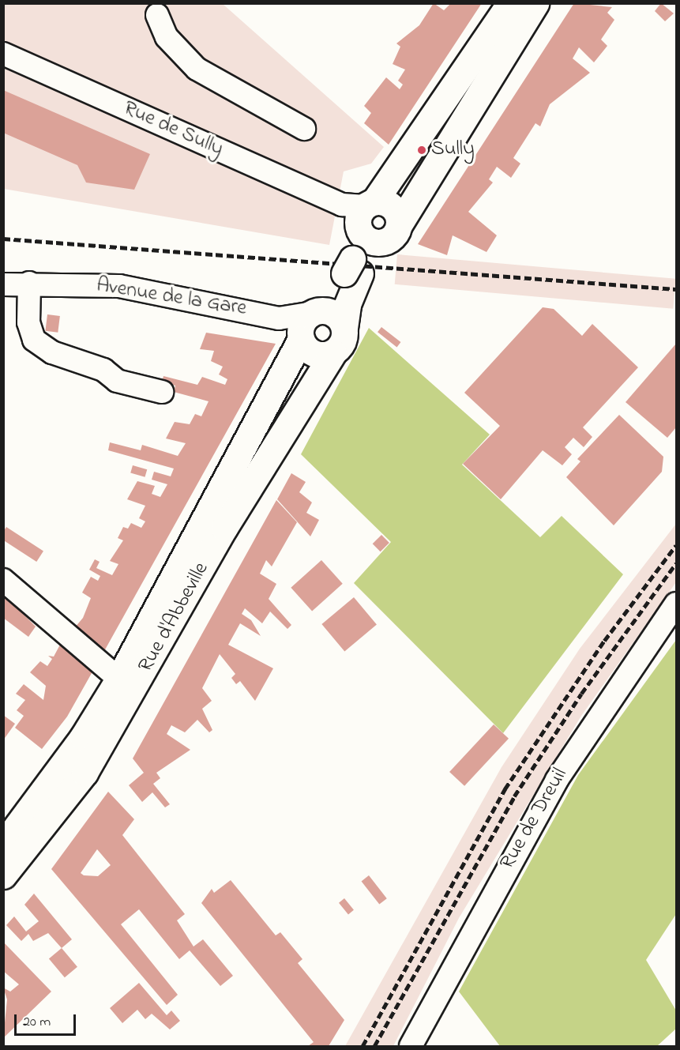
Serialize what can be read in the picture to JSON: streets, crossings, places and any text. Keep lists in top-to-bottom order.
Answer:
{
  "streets": {
    "main road": ["Rue d'Abbeville"],
    "street": ["Rue de Sully", "Avenue de la Gare", "Rue de Dreuil"]
  },
  "crossings": [
    ["Rue de Sully", "Rue d'Abbeville"],
    ["Avenue de la Gare", "Rue d'Abbeville"]
  ],
  "places": ["Sully"],
  "scale_bar": "20 m"
}
